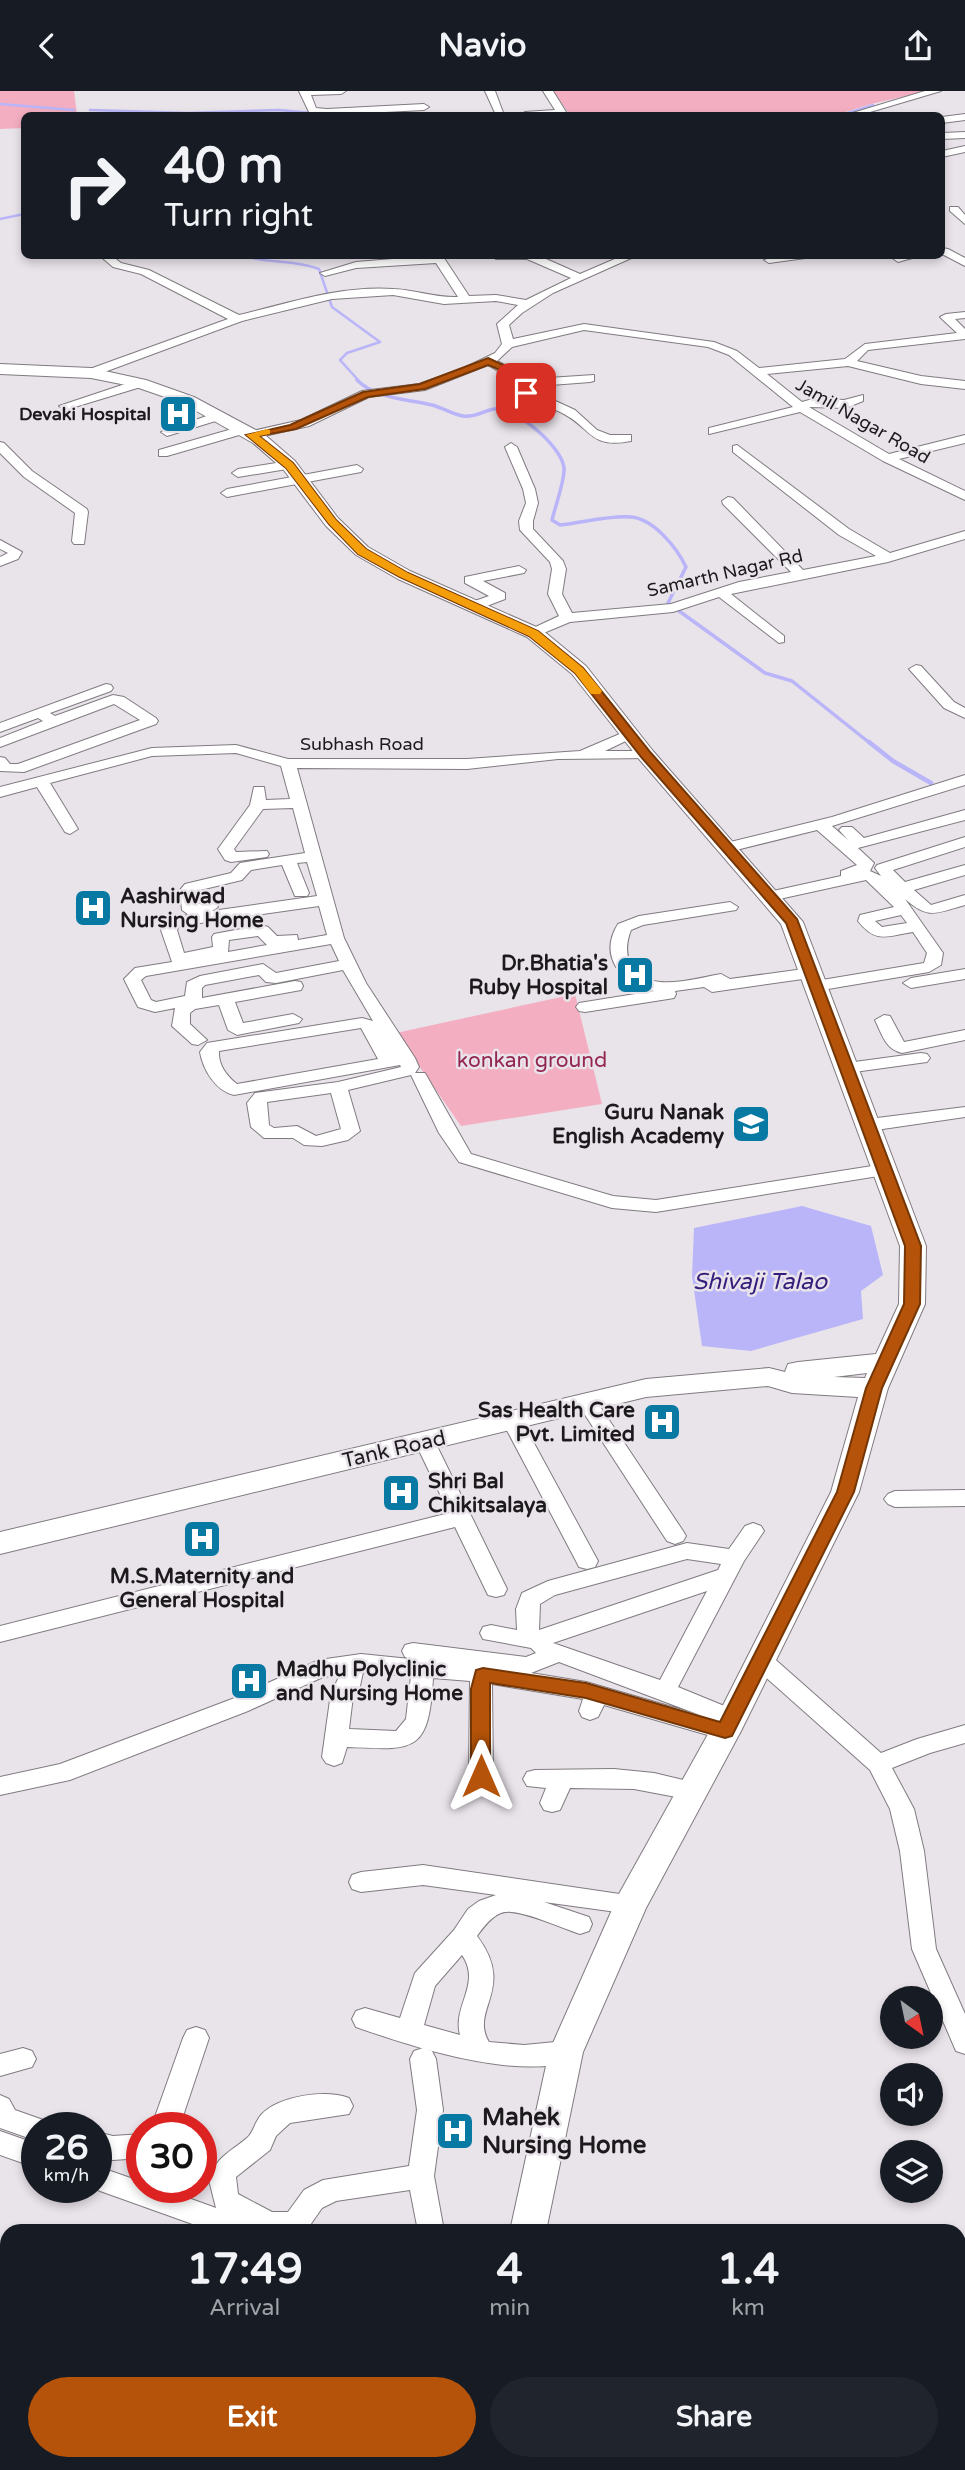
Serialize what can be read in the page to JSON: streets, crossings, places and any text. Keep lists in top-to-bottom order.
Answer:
{
  "streets": {
    "main road": ["Tank Road"],
    "street": ["Jamil Nagar Road", "Samarth Nagar Rd", "Subhash Road"]
  },
  "water": ["Shivaji Talao"],
  "parks": ["konkan ground"],
  "places": {
    "hospital": [
      "Devaki Hospital",
      "Aashirwad Nursing Home",
      "Dr.Bhatia's Ruby Hospital",
      "Sas Health Care Pvt. Limited",
      "Shri Bal Chikitsalaya",
      "M.S.Maternity and General Hospital",
      "Madhu Polyclinic and Nursing Home",
      "Mahek Nursing Home"
    ],
    "school or university": ["Guru Nanak English Academy"]
  },
  "north": "bottom right",
  "page": {
    "header": "Navio",
    "turn": ["40 m", "Turn right"],
    "speed": "26 km/h",
    "limit": "30",
    "eta": [
      "17:49",
      "Arrival",
      "4",
      "min",
      "1.4",
      "km"
    ],
    "buttons": ["Exit", "Share"]
  }
}
